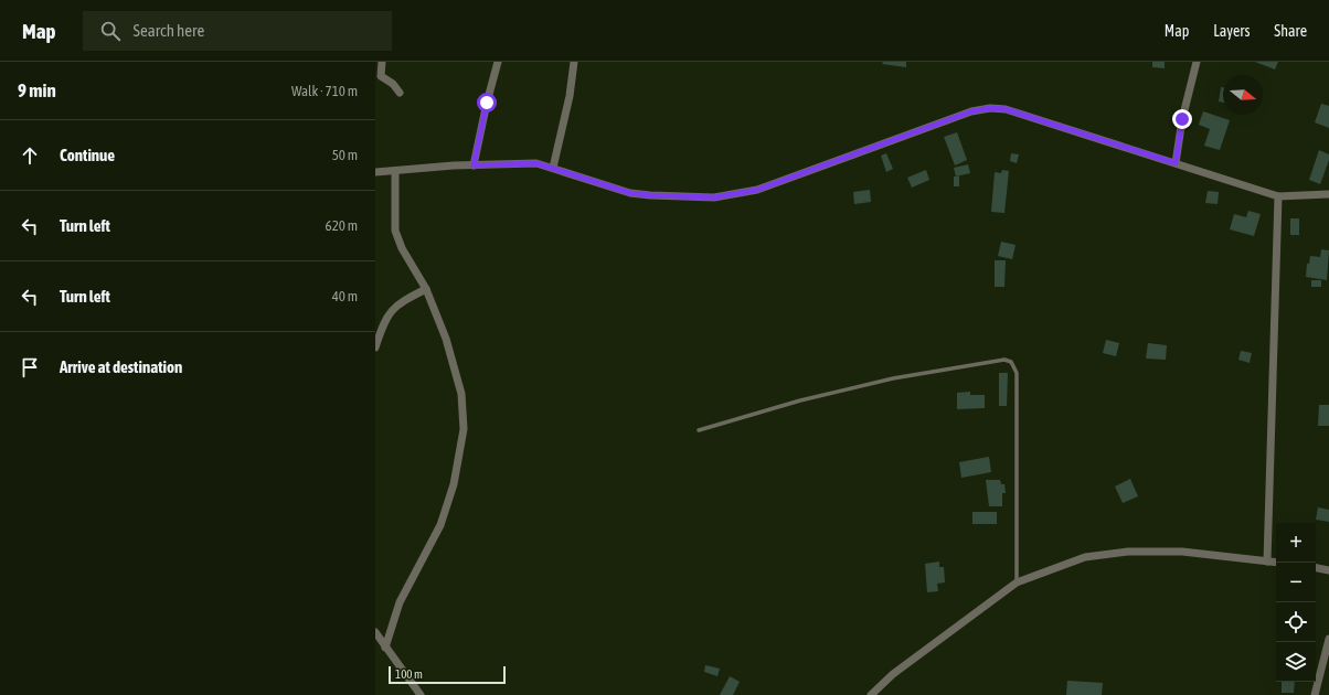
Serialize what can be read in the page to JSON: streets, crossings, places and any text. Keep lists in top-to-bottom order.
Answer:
{
  "scale_bar": "100 m",
  "north": "right",
  "page": {
    "header": "Map",
    "search": "Search here",
    "nav": ["Map", "Layers", "Share"],
    "heading": ["9 min", "Walk · 710 m"],
    "list": [
      ["Continue", "50 m"],
      ["Turn left", "620 m"],
      ["Turn left", "40 m"],
      "Arrive at destination"
    ],
    "map_buttons": ["+", "−"],
    "scale": "100 m"
  }
}
